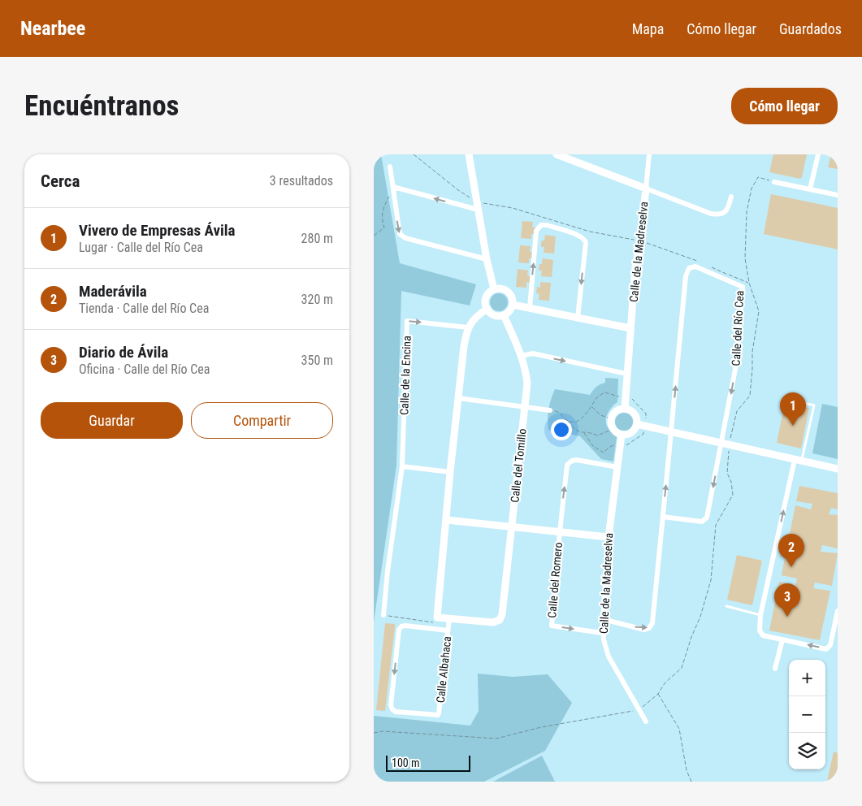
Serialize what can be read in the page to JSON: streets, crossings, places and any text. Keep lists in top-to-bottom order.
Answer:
{
  "streets": {
    "street": [
      "Calle de la Madreselva",
      "Calle del Río Cea",
      "Calle de la Encina",
      "Calle del Tomillo",
      "Calle del Romero",
      "Calle Albahaca"
    ]
  },
  "crossings": [
    ["Calle de la Madreselva", "Calle del Río Cea"],
    ["Calle de la Madreselva", "Calle del Romero"],
    ["Calle del Tomillo", "Calle del Romero"],
    ["Calle del Tomillo", "Calle Albahaca"]
  ],
  "scale_bar": "100 m",
  "page": {
    "header": "Nearbee",
    "nav": ["Mapa", "Cómo llegar", "Guardados"],
    "buttons": [
      "Cómo llegar",
      ["Guardar", "Compartir"]
    ],
    "title": "Encuéntranos",
    "heading": ["Cerca", "3 resultados"],
    "list": [
      {
        "mark": "1",
        "name": "Vivero de Empresas Ávila",
        "note": "Lugar · Calle del Río Cea",
        "value": "280 m"
      },
      {
        "mark": "2",
        "name": "Maderávila",
        "note": "Tienda · Calle del Río Cea",
        "value": "320 m"
      },
      {
        "mark": "3",
        "name": "Diario de Ávila",
        "note": "Oficina · Calle del Río Cea",
        "value": "350 m"
      }
    ],
    "pins": ["1", "2", "3"],
    "map_buttons": ["+", "−"],
    "scale": "100 m"
  }
}
